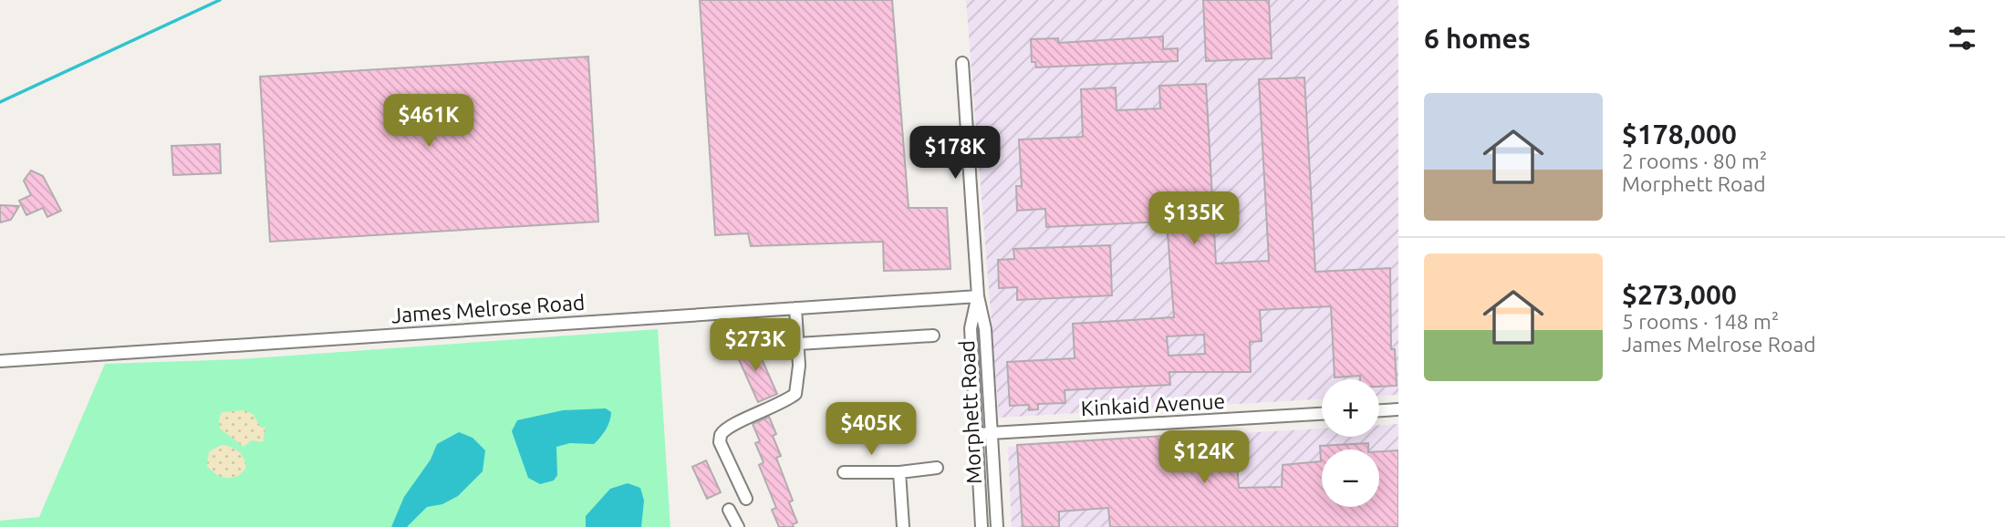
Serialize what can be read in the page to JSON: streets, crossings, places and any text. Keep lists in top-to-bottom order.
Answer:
{
  "streets": {
    "street": ["James Melrose Road", "Kinkaid Avenue", "Morphett Road"]
  },
  "crossings": [
    ["James Melrose Road", "Morphett Road"],
    ["Kinkaid Avenue", "Morphett Road"]
  ],
  "page": {
    "heading": "6 homes",
    "list": [
      {
        "name": "$178,000",
        "note": "2 rooms · 80 m² · Morphett Road"
      },
      {
        "name": "$273,000",
        "note": "5 rooms · 148 m² · James Melrose Road"
      }
    ],
    "price": [
      "$461K",
      "$178K",
      "$135K",
      "$273K",
      "$405K",
      "$124K"
    ],
    "map_buttons": ["+", "−"]
  }
}
